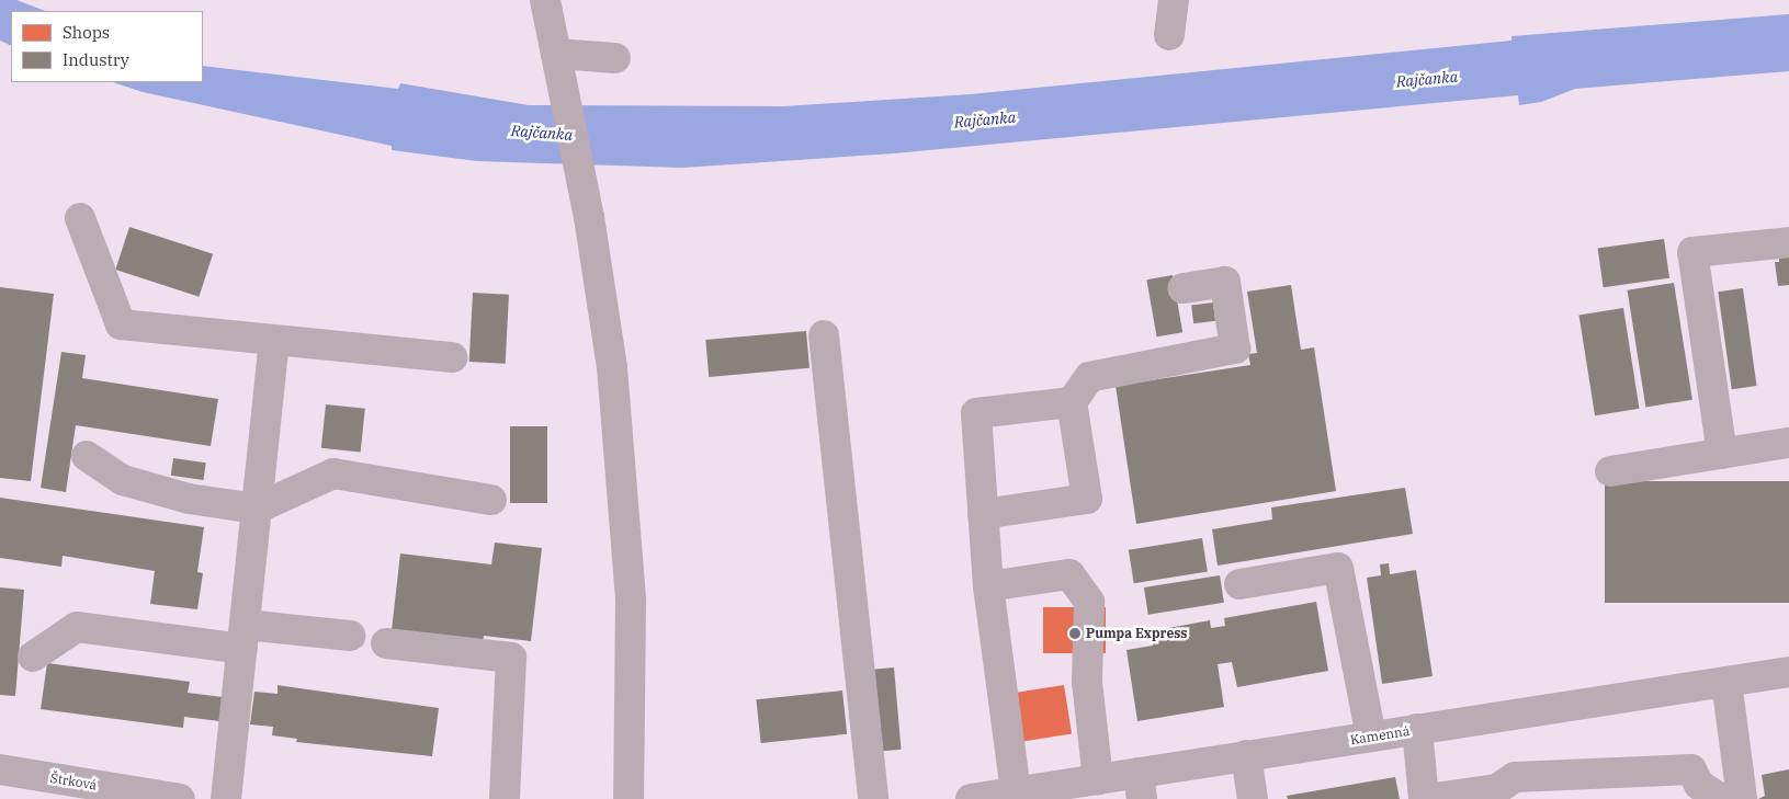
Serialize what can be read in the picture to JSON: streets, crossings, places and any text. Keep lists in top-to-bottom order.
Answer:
{
  "streets": {
    "street": ["Kamenná", "Štrková"]
  },
  "water": ["Rajčanka"],
  "places": ["Pumpa Express"],
  "legend": ["Shops", "Industry"]
}
